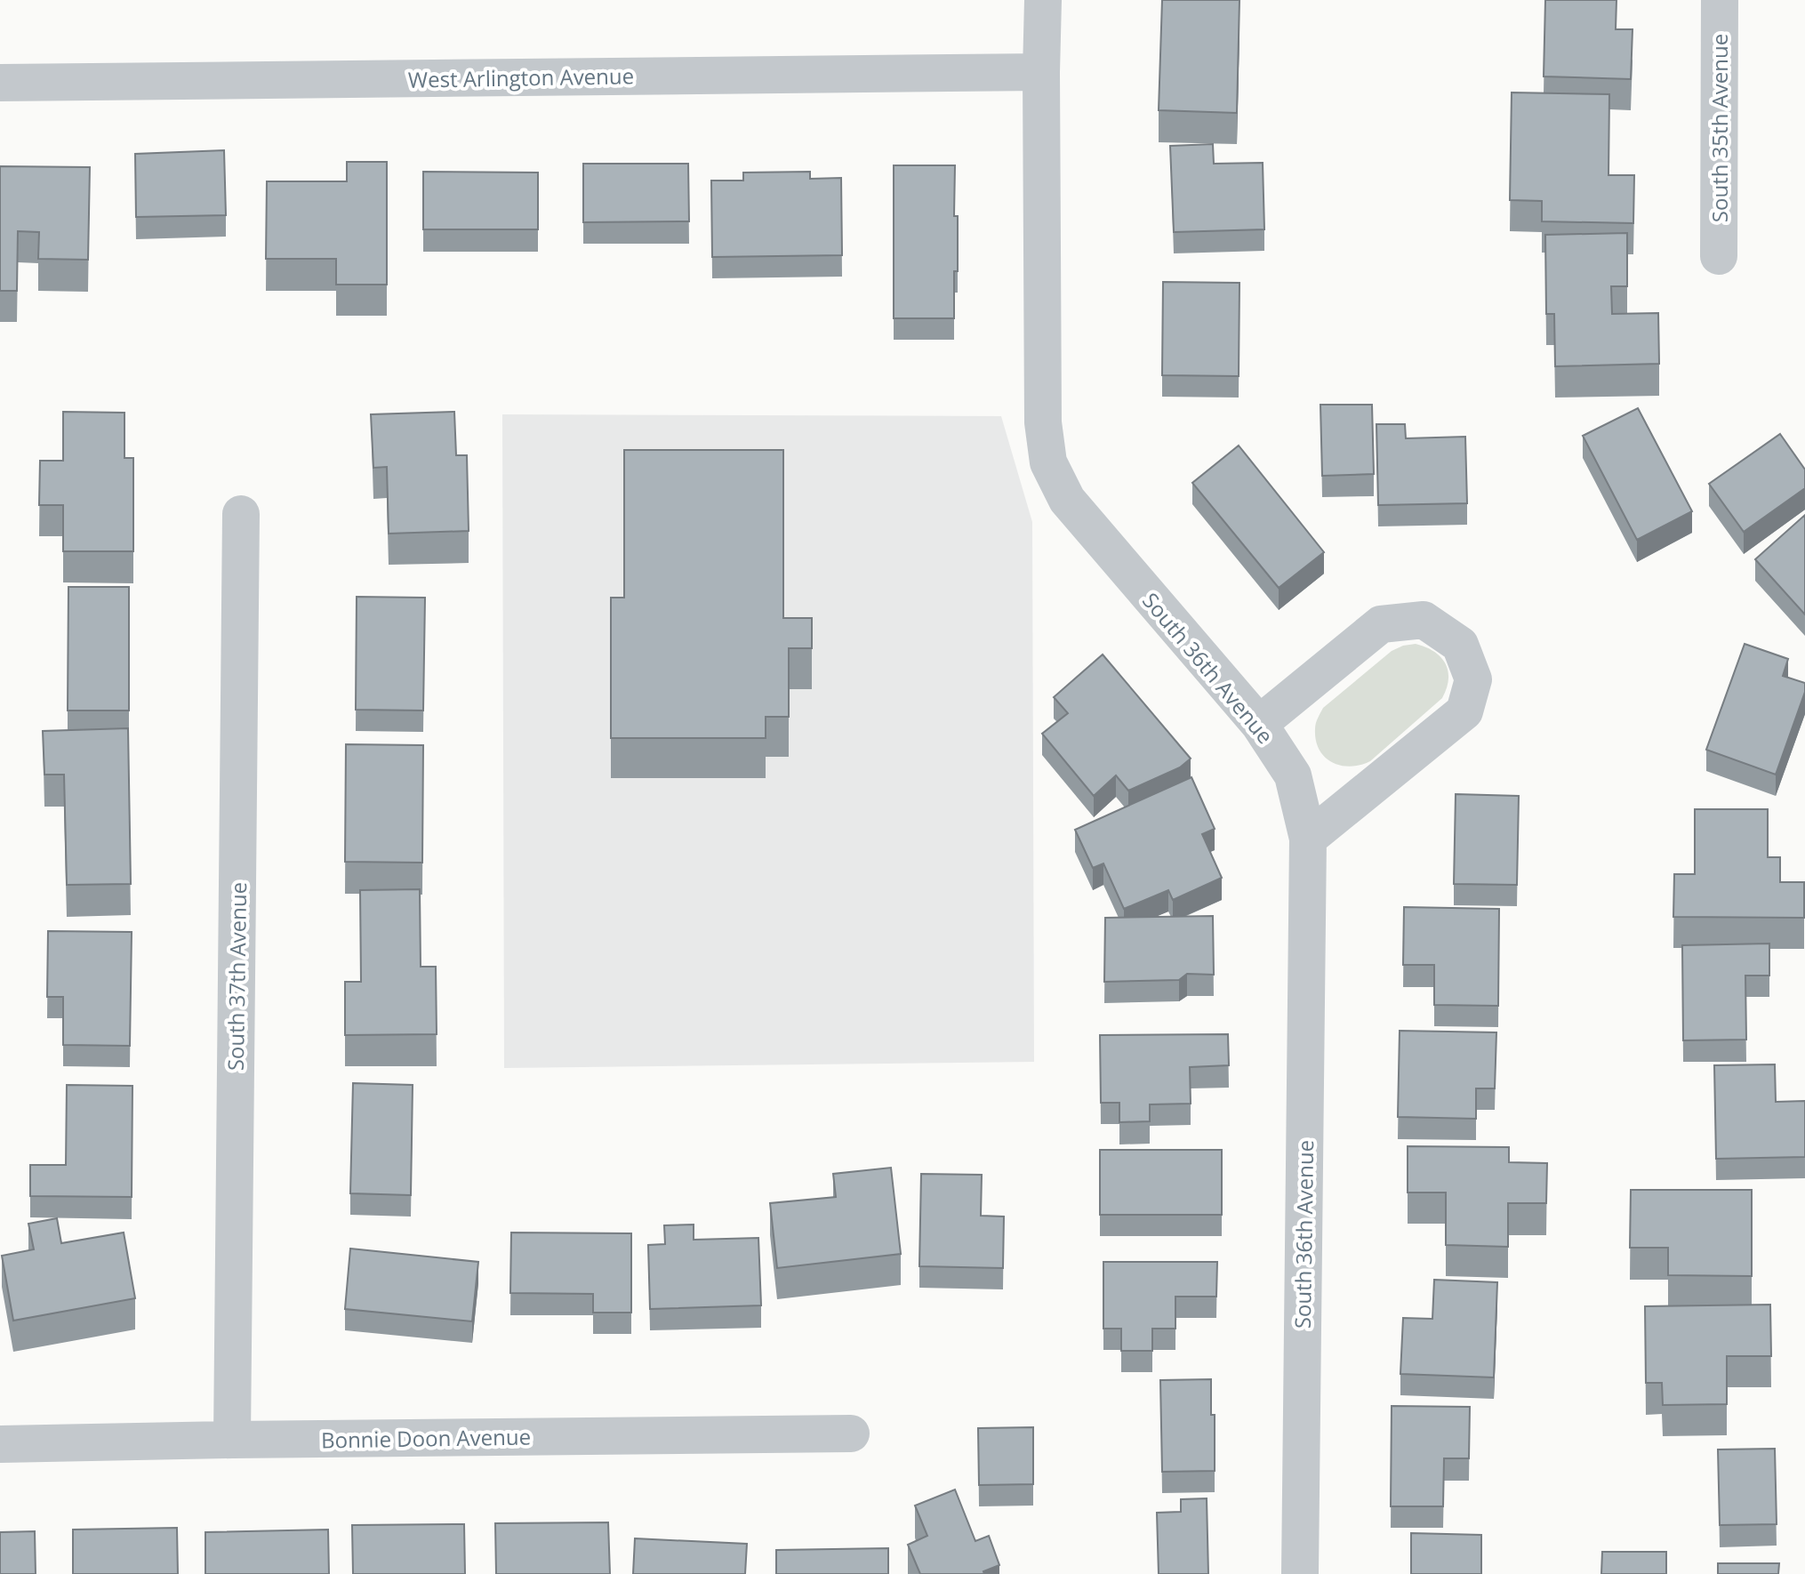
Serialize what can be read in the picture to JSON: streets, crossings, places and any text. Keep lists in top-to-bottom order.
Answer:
{
  "streets": {
    "street": [
      "West Arlington Avenue",
      "South 35th Avenue",
      "South 36th Avenue",
      "South 37th Avenue",
      "Bonnie Doon Avenue"
    ]
  },
  "crossings": [
    ["West Arlington Avenue", "South 36th Avenue"],
    ["South 37th Avenue", "Bonnie Doon Avenue"]
  ]
}
